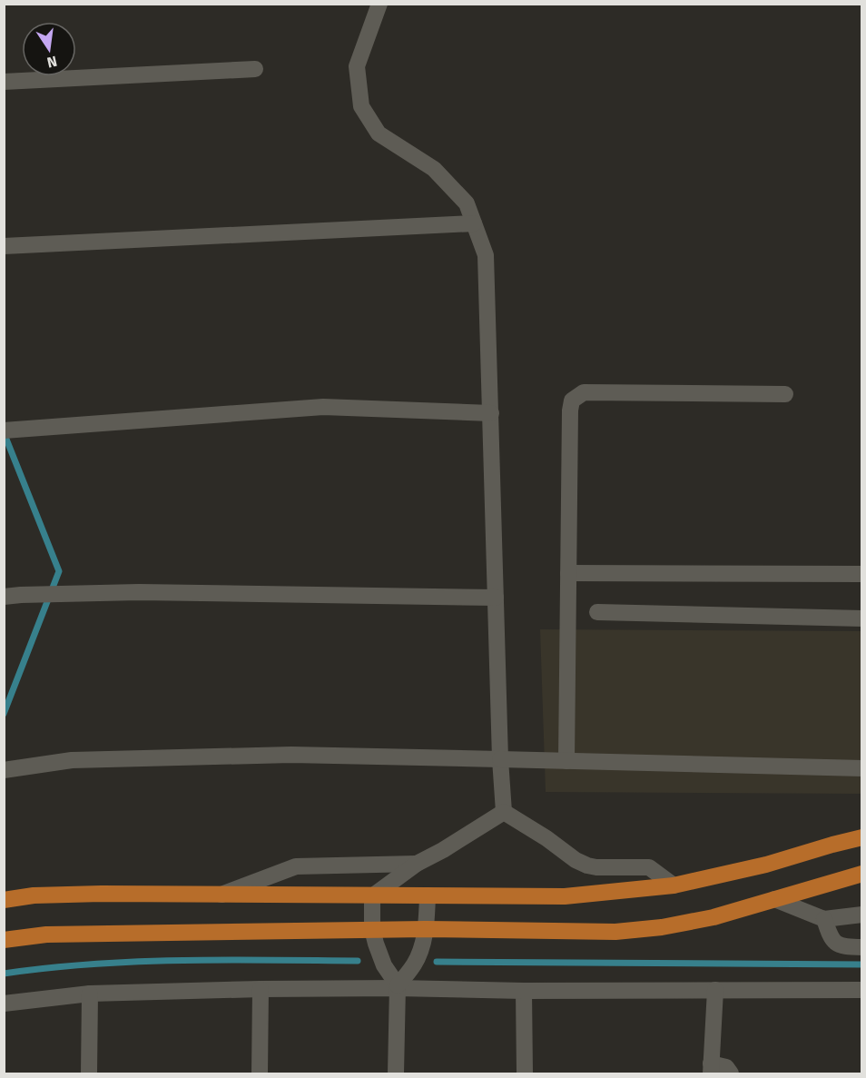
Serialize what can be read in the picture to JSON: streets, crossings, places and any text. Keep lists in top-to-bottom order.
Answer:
{
  "north": "bottom"
}
